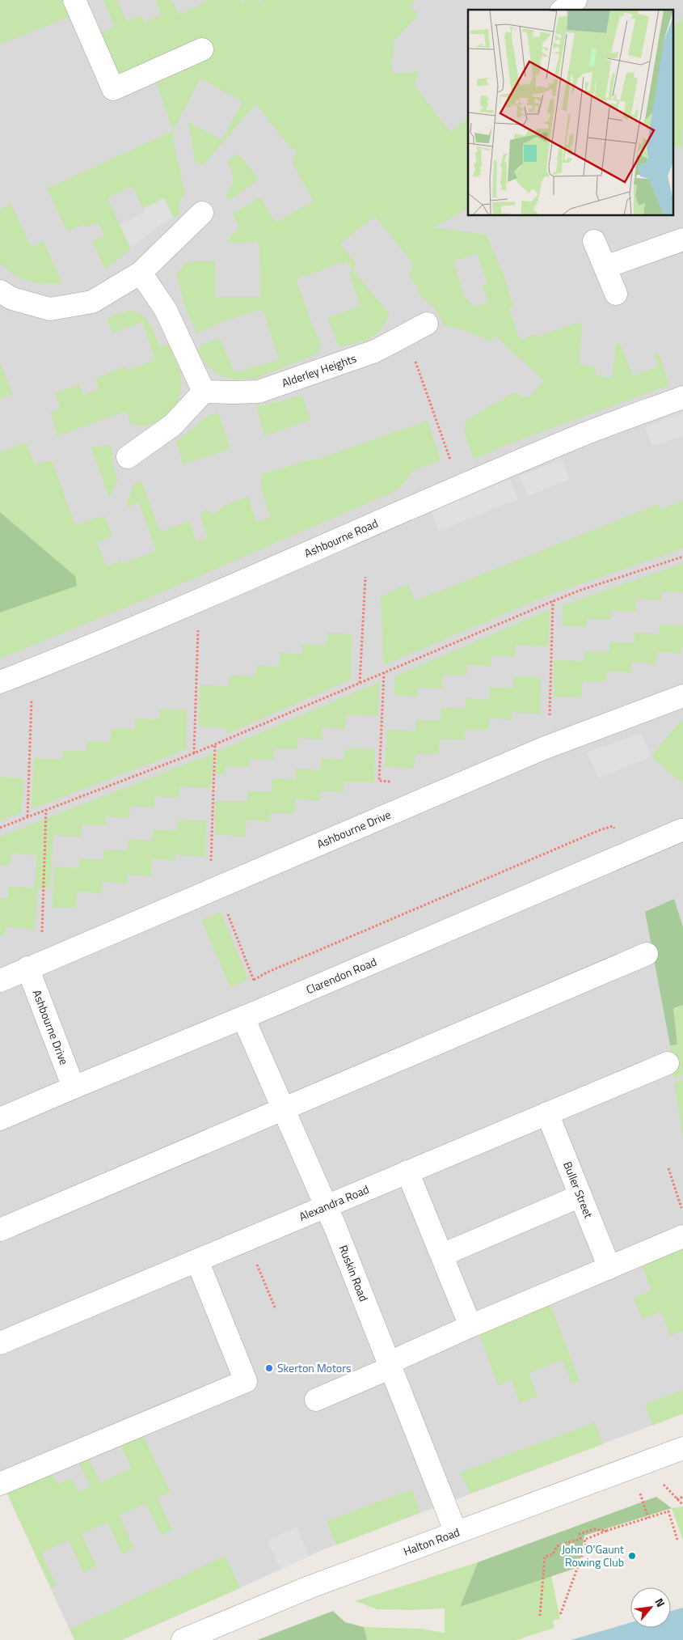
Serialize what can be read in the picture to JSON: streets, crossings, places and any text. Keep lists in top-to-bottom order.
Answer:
{
  "streets": {
    "street": [
      "Alderley Heights",
      "Ashbourne Road",
      "Ashbourne Drive",
      "Clarendon Road",
      "Buller Street",
      "Alexandra Road",
      "Ruskin Road",
      "Halton Road"
    ]
  },
  "crossings": [
    ["Ashbourne Drive", "Clarendon Road"],
    ["Clarendon Road", "Ruskin Road"],
    ["Buller Street", "Alexandra Road"],
    ["Alexandra Road", "Ruskin Road"],
    ["Ruskin Road", "Halton Road"]
  ],
  "places": ["Skerton Motors", "John O'Gaunt Rowing Club"],
  "north": "top right"
}
